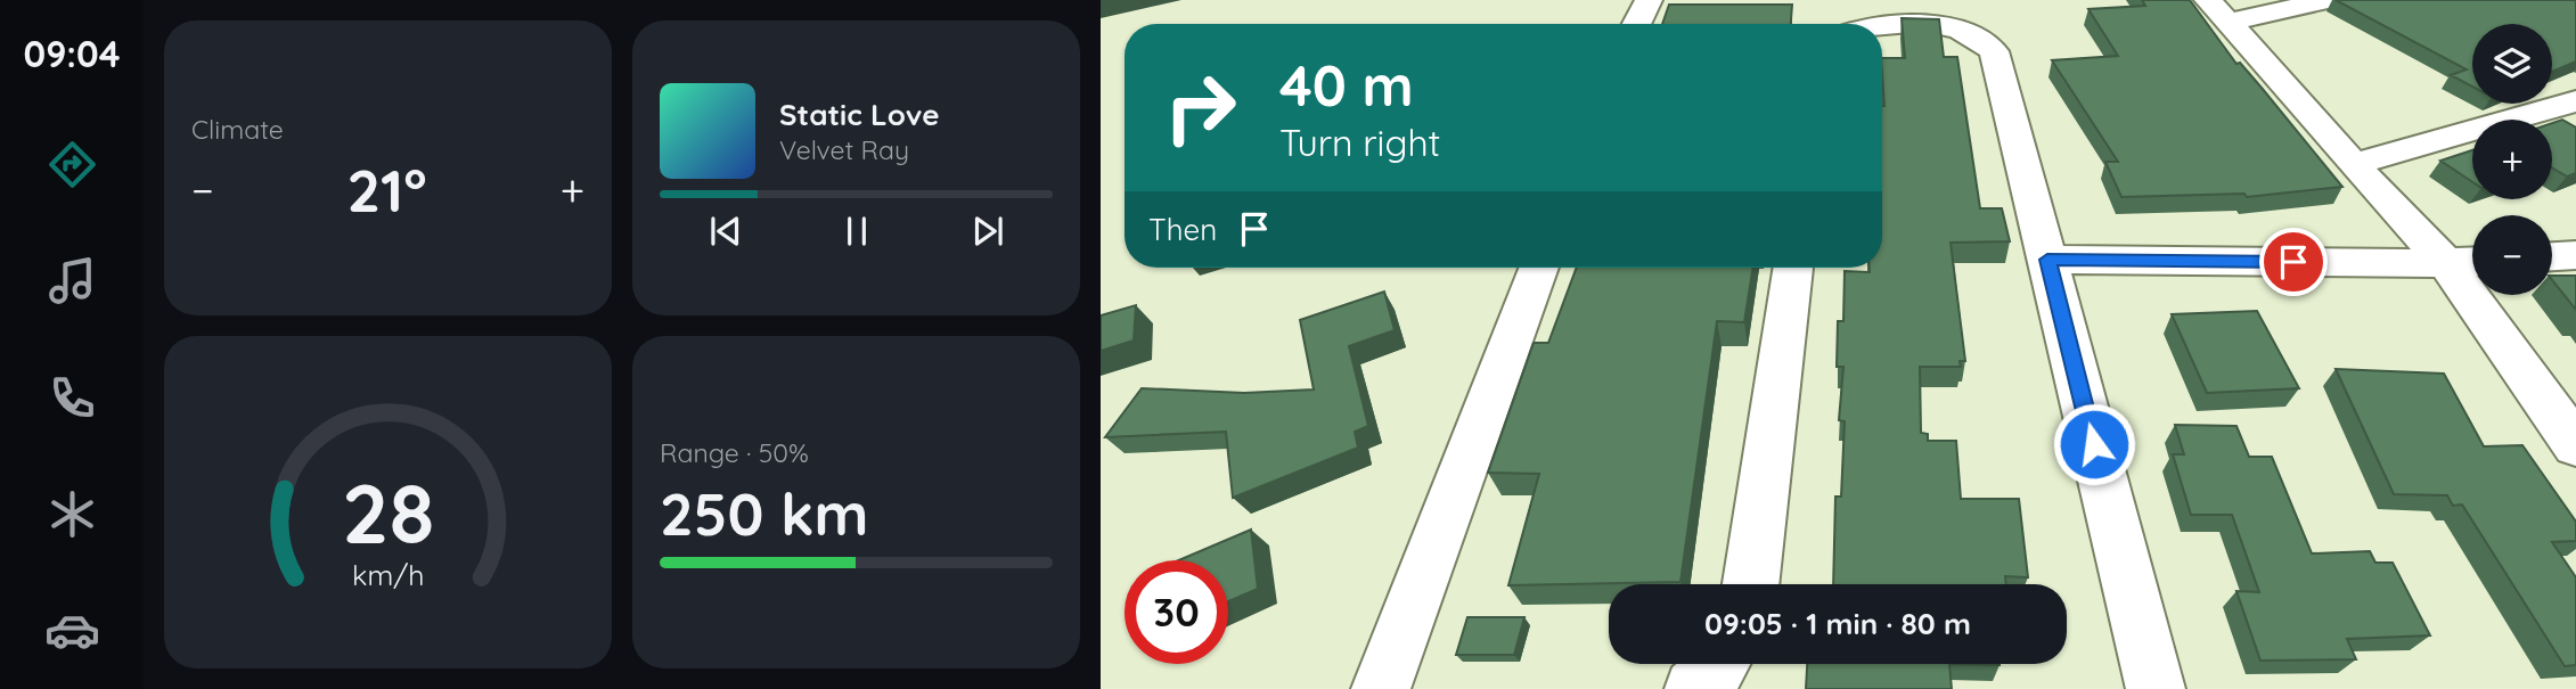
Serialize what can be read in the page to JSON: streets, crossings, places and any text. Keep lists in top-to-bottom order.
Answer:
{
  "page": {
    "tabs": "09:04",
    "tile": [
      "Climate",
      ["Range · 50%", "250 km"]
    ],
    "map_buttons": ["+", "−"],
    "turn": ["40 m", "Turn right"],
    "song": ["Static Love", "Velvet Ray"],
    "heat": ["−", "21°", "+"],
    "then": "Then",
    "limit": "30",
    "trip": "09:05 · 1 min · 80 m",
    "gauge": ["28", "km/h"]
  }
}
